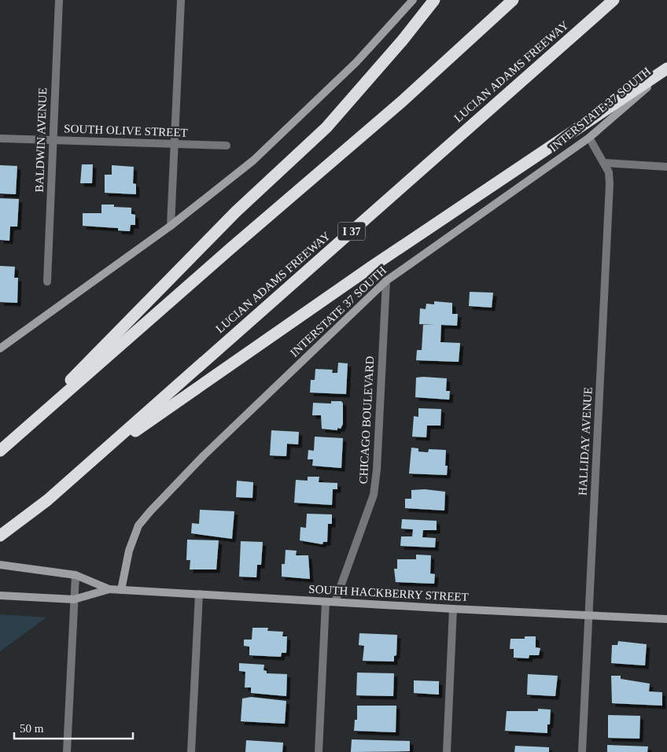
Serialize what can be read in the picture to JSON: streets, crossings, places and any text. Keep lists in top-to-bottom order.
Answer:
{
  "streets": {
    "highway": ["LUCIAN ADAMS FREEWAY", "I 37"],
    "main road": ["INTERSTATE 37 SOUTH", "SOUTH HACKBERRY STREET"],
    "street": [
      "SOUTH OLIVE STREET",
      "BALDWIN AVENUE",
      "CHICAGO BOULEVARD",
      "HALLIDAY AVENUE"
    ]
  },
  "crossings": [
    ["INTERSTATE 37 SOUTH", "CHICAGO BOULEVARD"],
    ["INTERSTATE 37 SOUTH", "HALLIDAY AVENUE"],
    ["INTERSTATE 37 SOUTH", "SOUTH HACKBERRY STREET"],
    ["SOUTH OLIVE STREET", "BALDWIN AVENUE"],
    ["CHICAGO BOULEVARD", "SOUTH HACKBERRY STREET"],
    ["HALLIDAY AVENUE", "SOUTH HACKBERRY STREET"]
  ],
  "scale_bar": "50 m"
}
